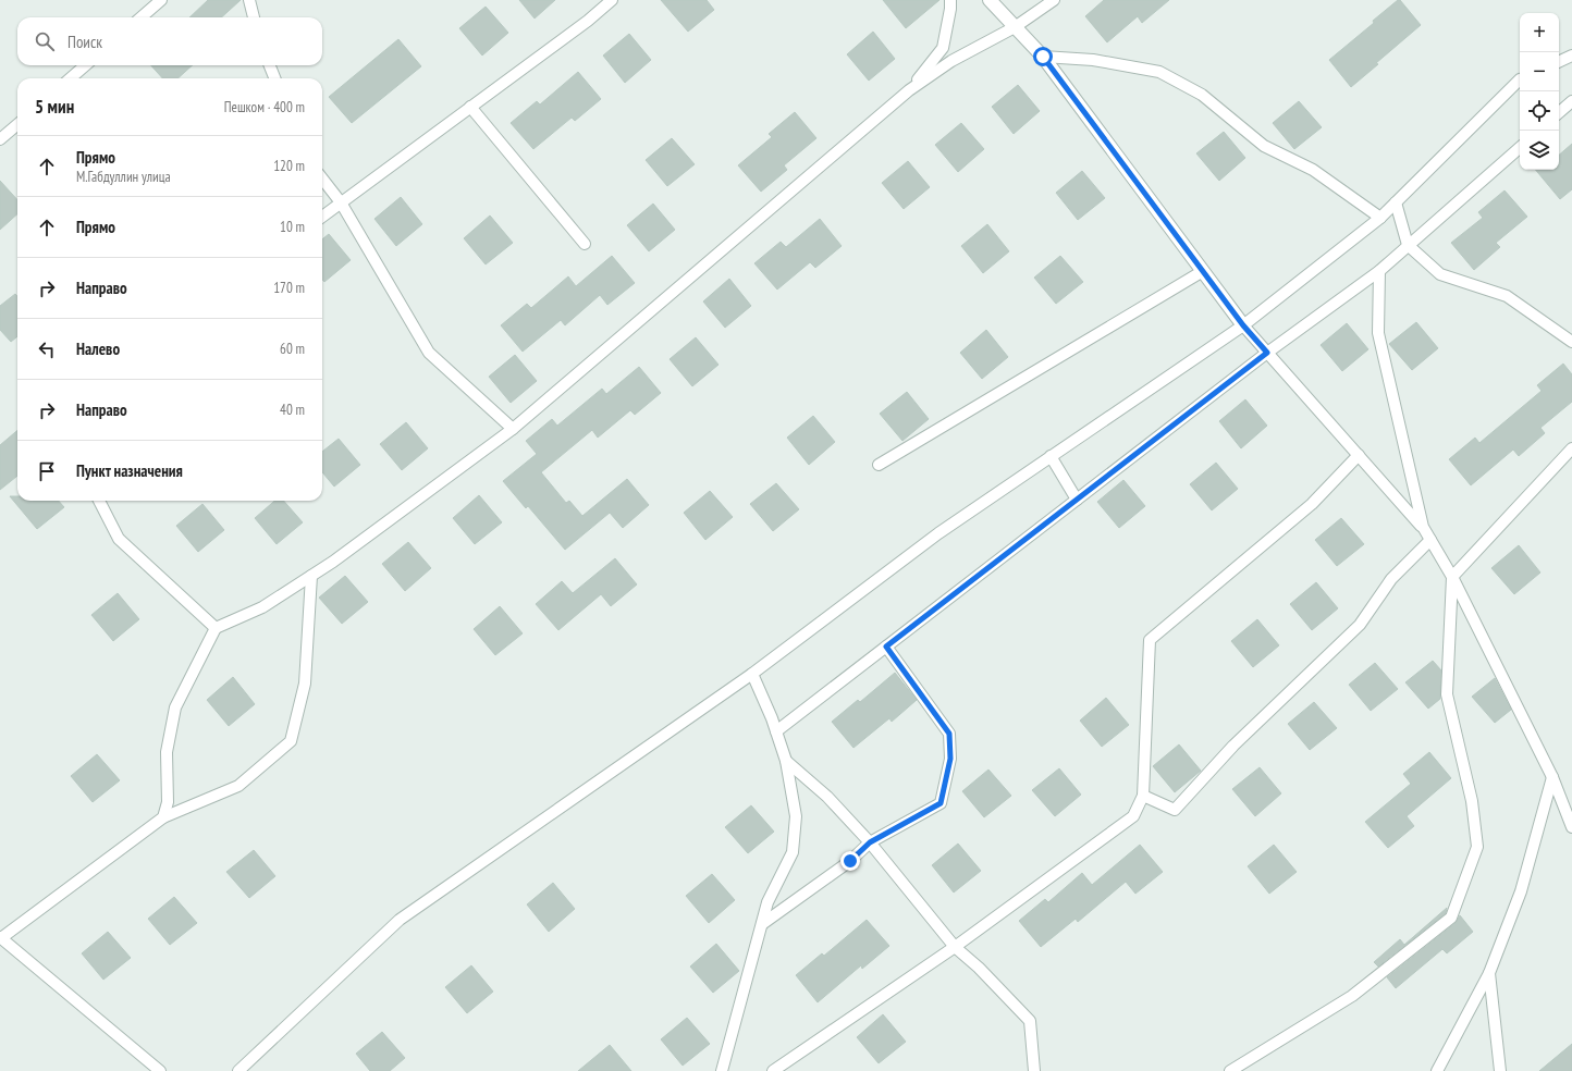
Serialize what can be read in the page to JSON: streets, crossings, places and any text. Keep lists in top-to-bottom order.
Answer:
{
  "page": {
    "map_buttons": ["+", "−"],
    "search": "Поиск",
    "heading": ["5 мин", "Пешком · 400 m"],
    "list": [
      ["Прямо", "М.Габдуллин улица", "120 m"],
      ["Прямо", "10 m"],
      ["Направо", "170 m"],
      ["Налево", "60 m"],
      ["Направо", "40 m"],
      "Пункт назначения"
    ]
  }
}
